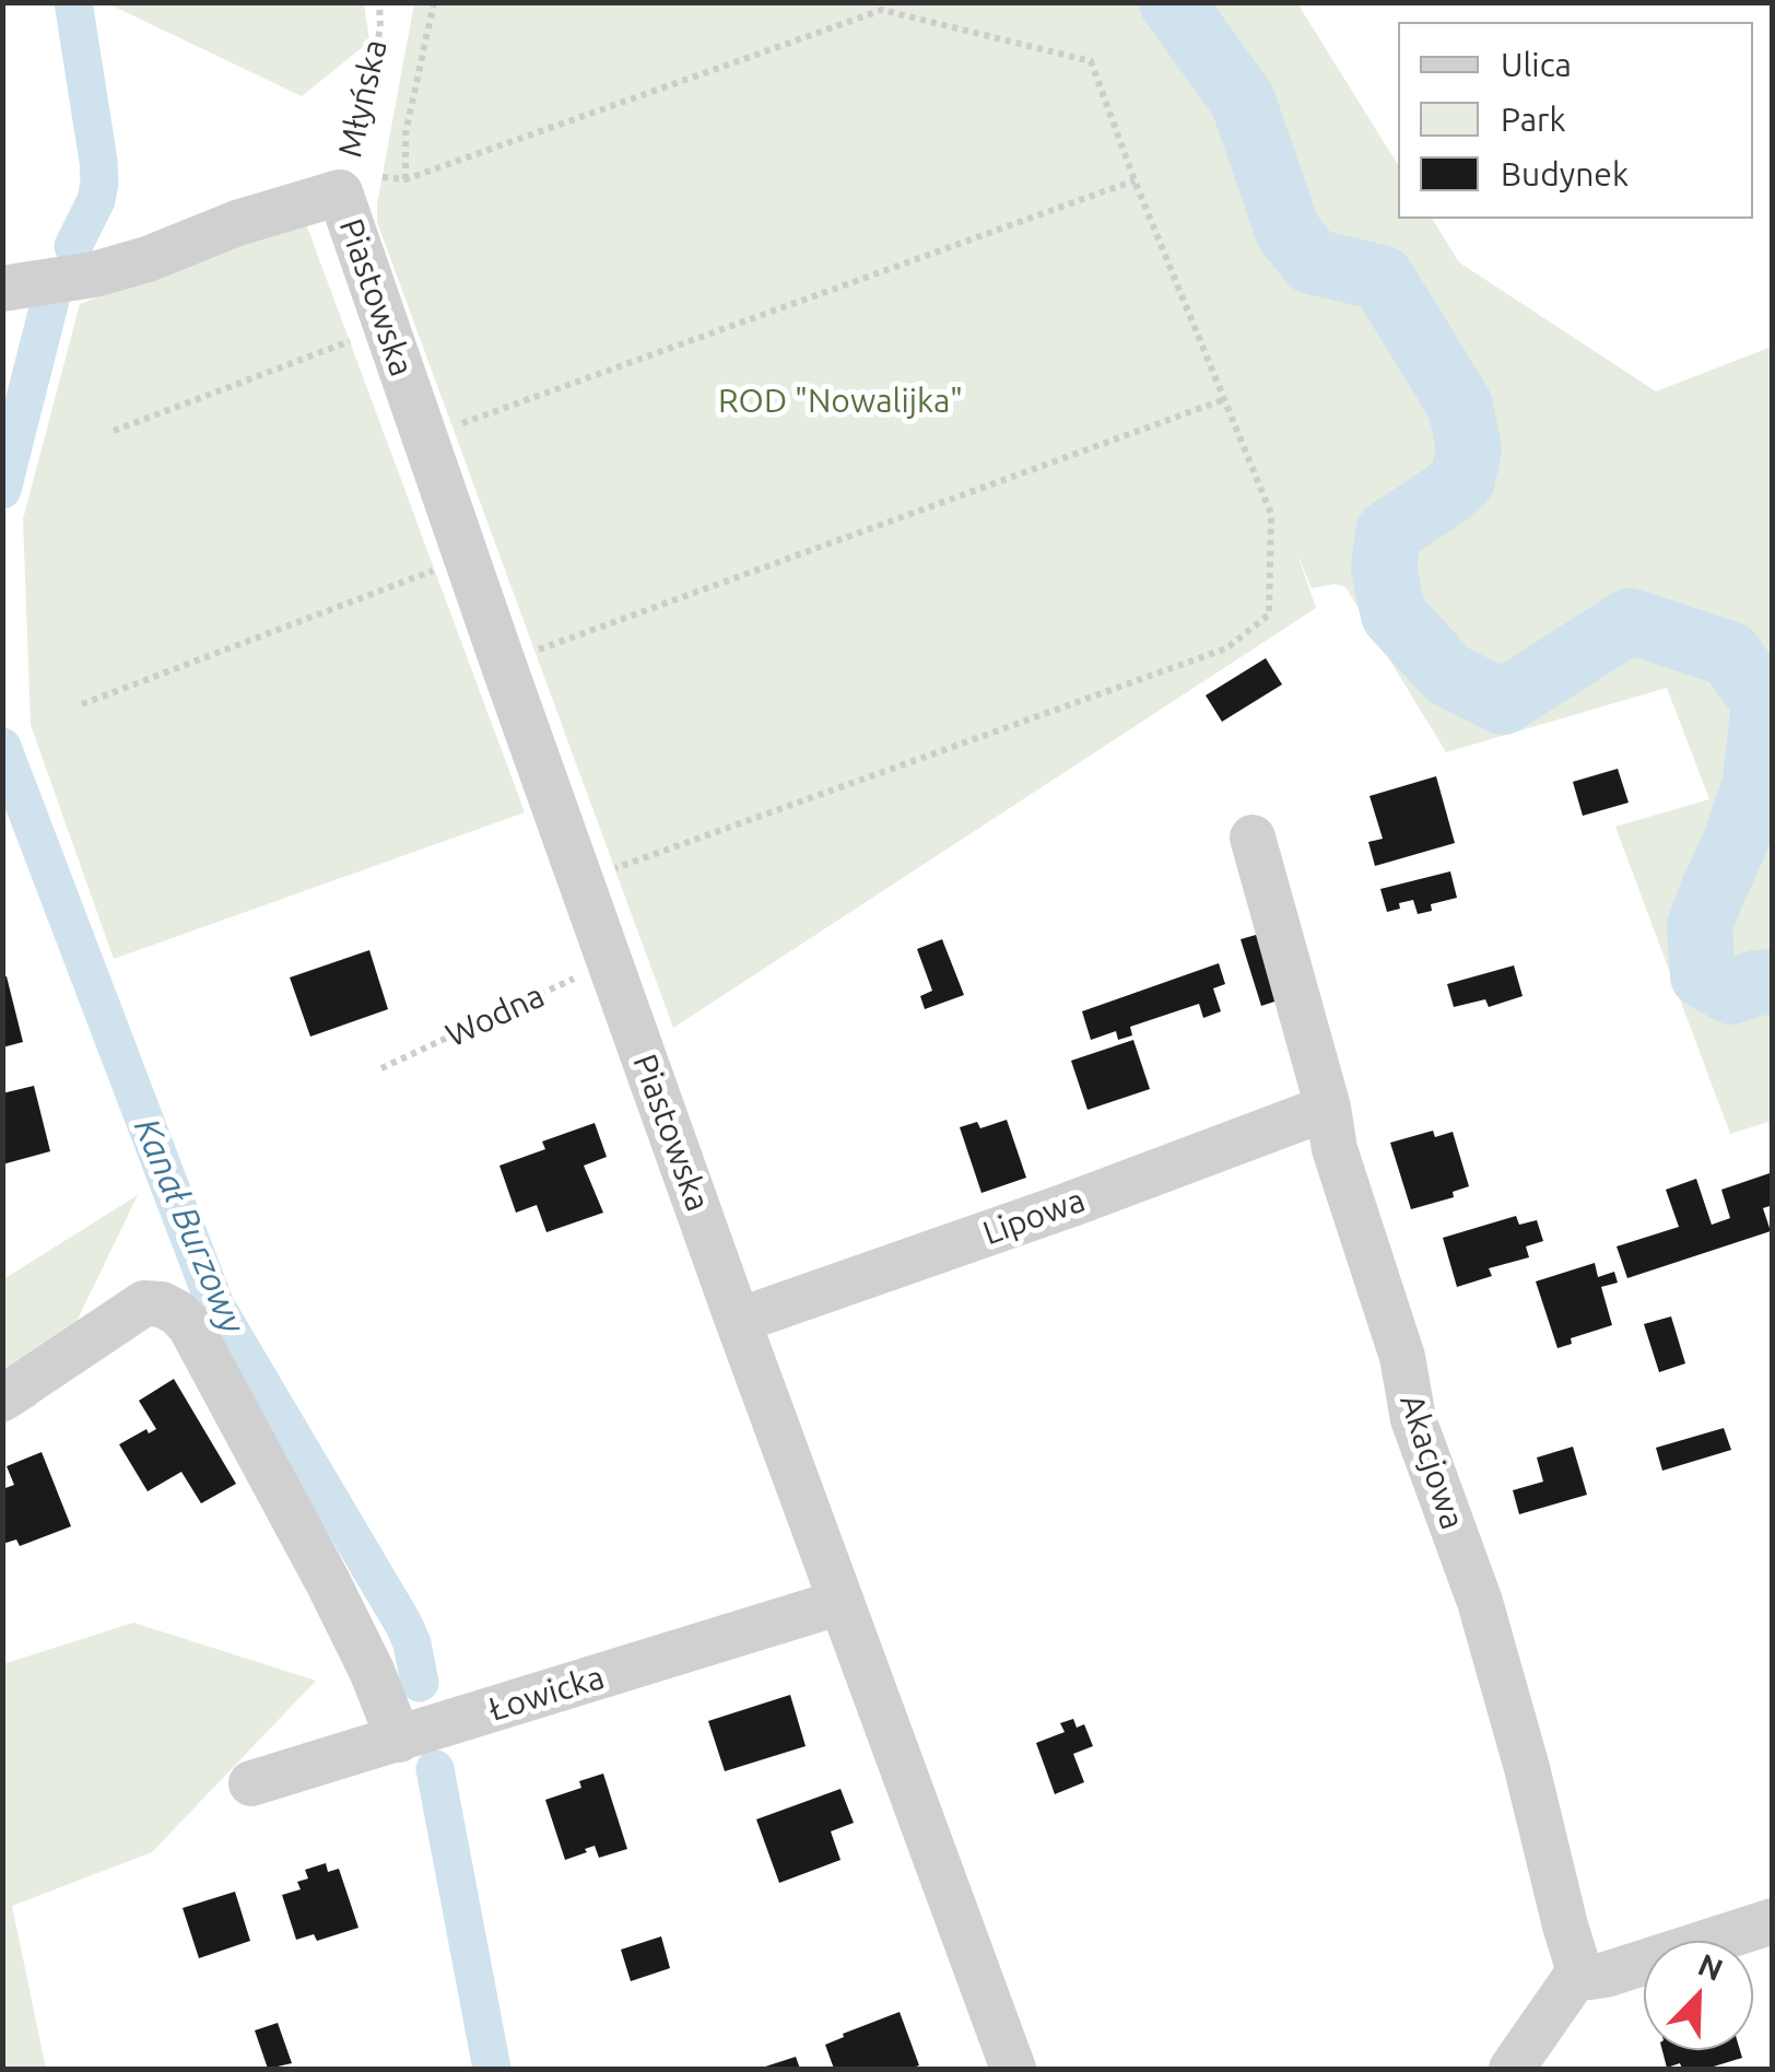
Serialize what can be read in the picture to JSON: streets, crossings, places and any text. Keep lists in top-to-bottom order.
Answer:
{
  "streets": {
    "street": [
      "Piastowska",
      "Lipowa",
      "Akacjowa",
      "Łowicka"
    ],
    "path": ["Młyńska", "Wodna"]
  },
  "crossings": [
    ["Młyńska", "Piastowska"],
    ["Piastowska", "Wodna"],
    ["Piastowska", "Lipowa"],
    ["Piastowska", "Łowicka"],
    ["Lipowa", "Akacjowa"]
  ],
  "water": ["Kanał Burzowy"],
  "parks": ["ROD \"Nowalijka\""],
  "legend": ["Ulica", "Park", "Budynek"],
  "north": "top right"
}
